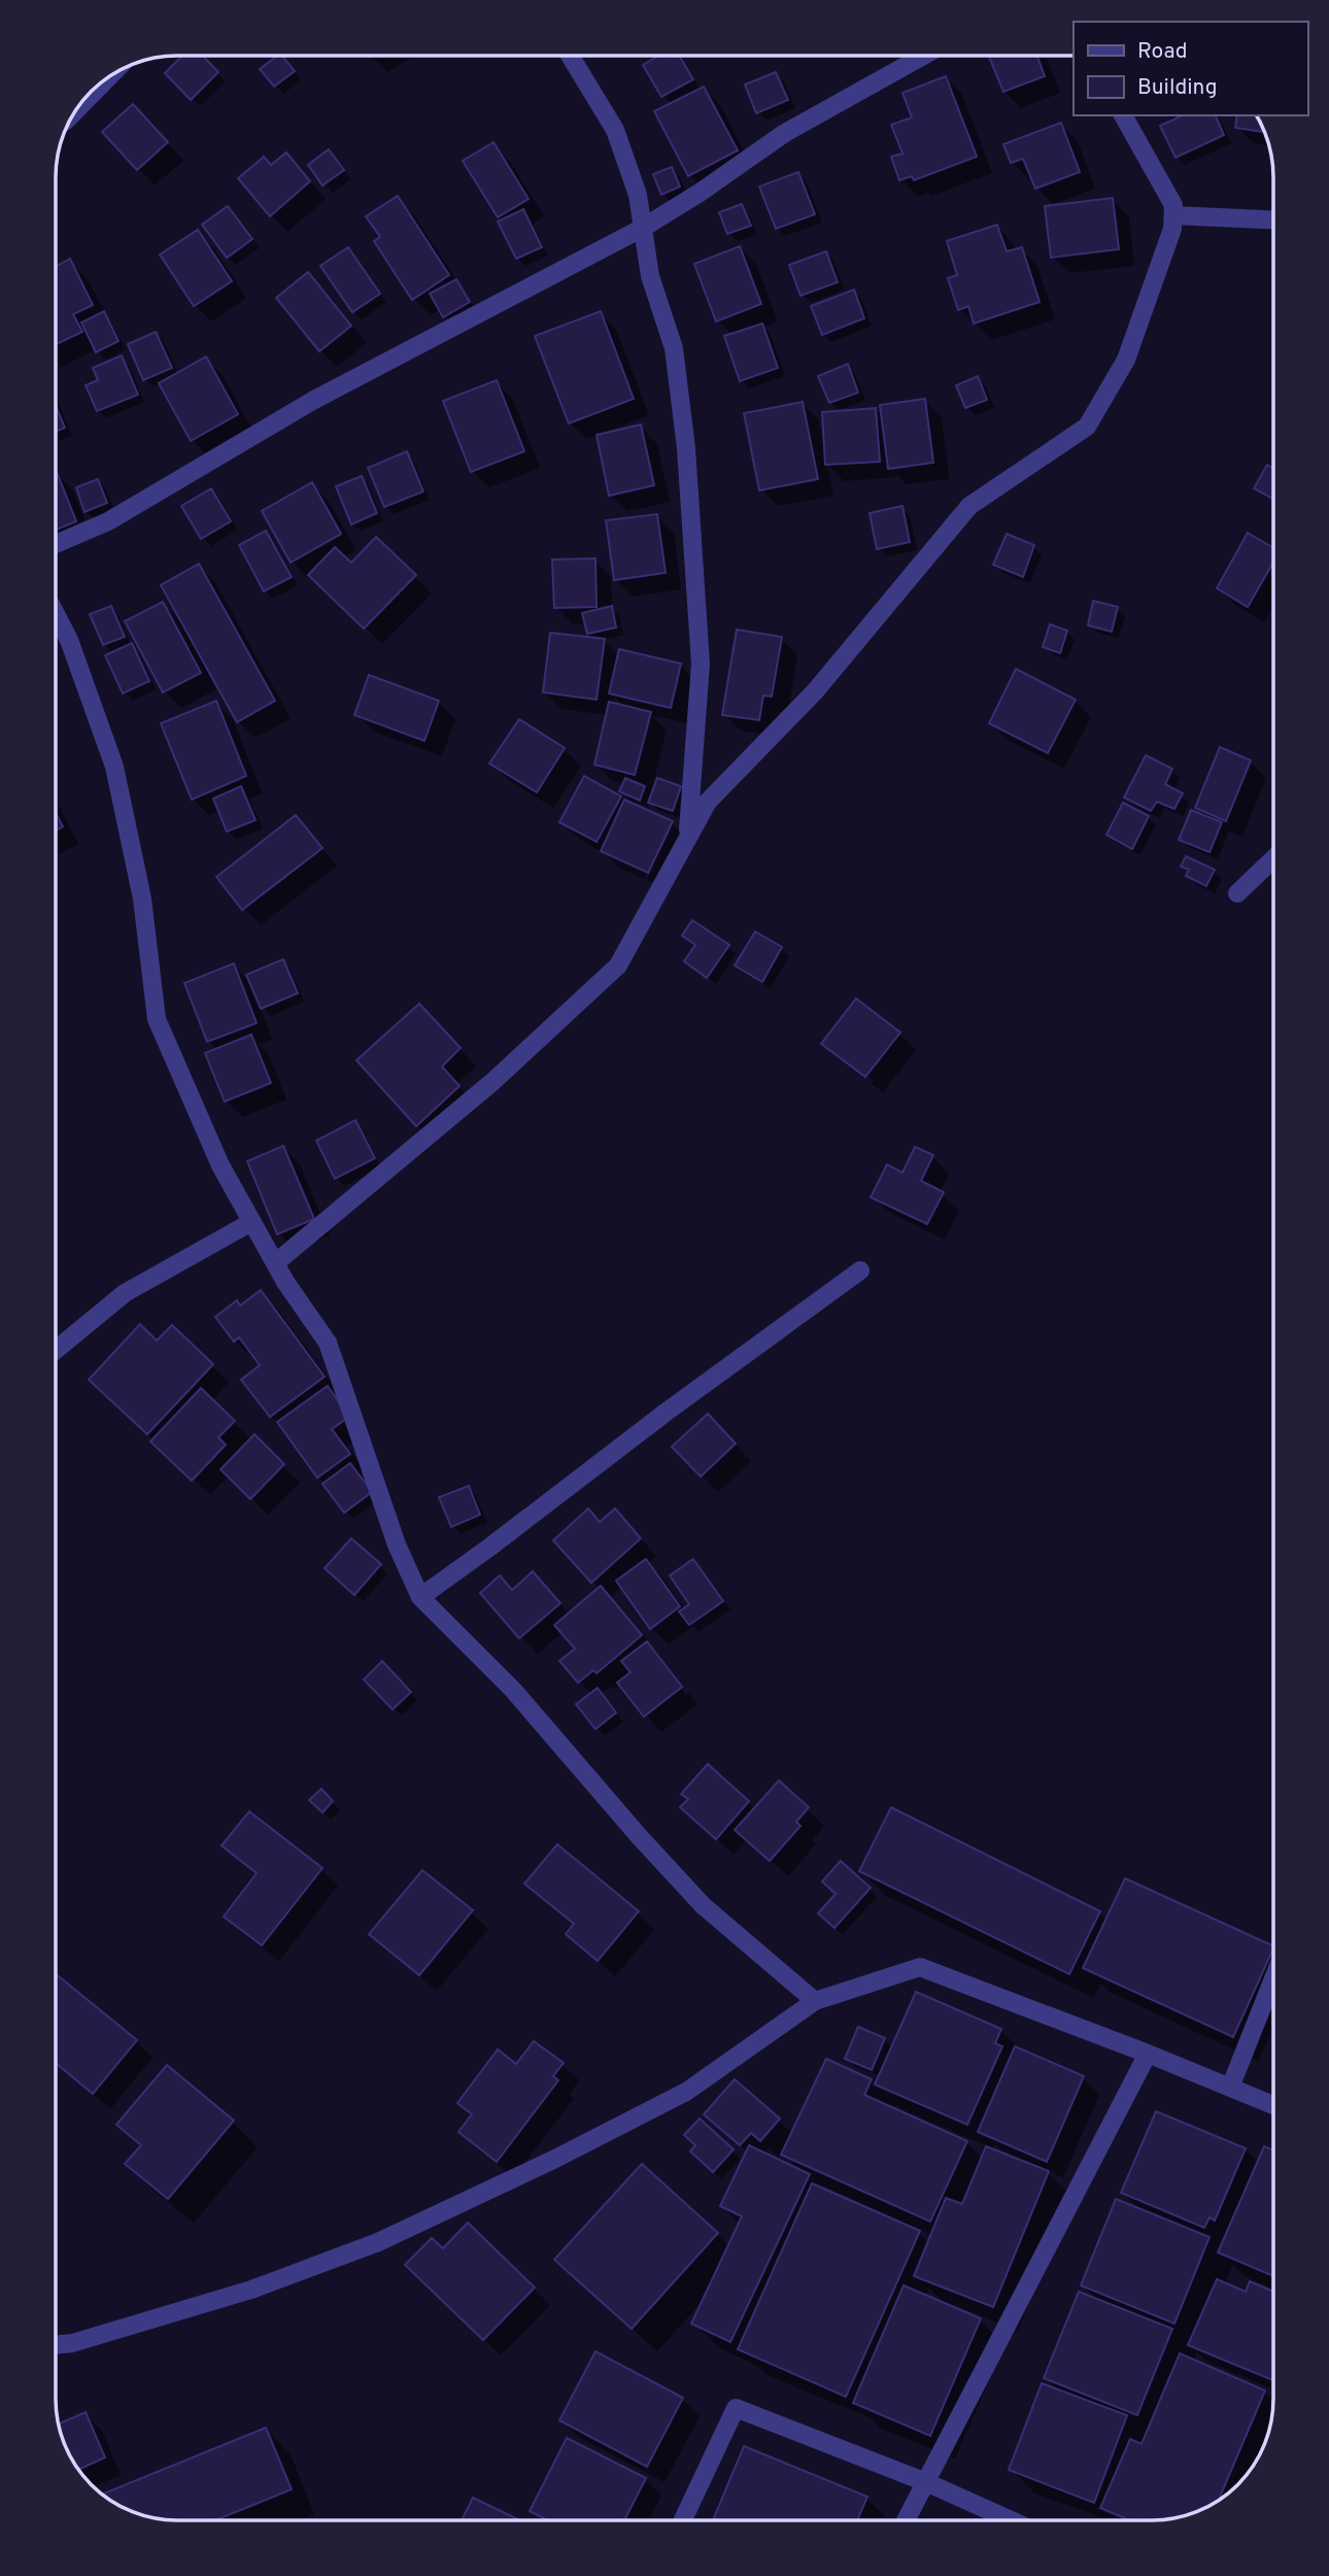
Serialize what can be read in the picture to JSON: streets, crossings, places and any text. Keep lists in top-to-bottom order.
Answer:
{
  "legend": ["Road", "Building"]
}
